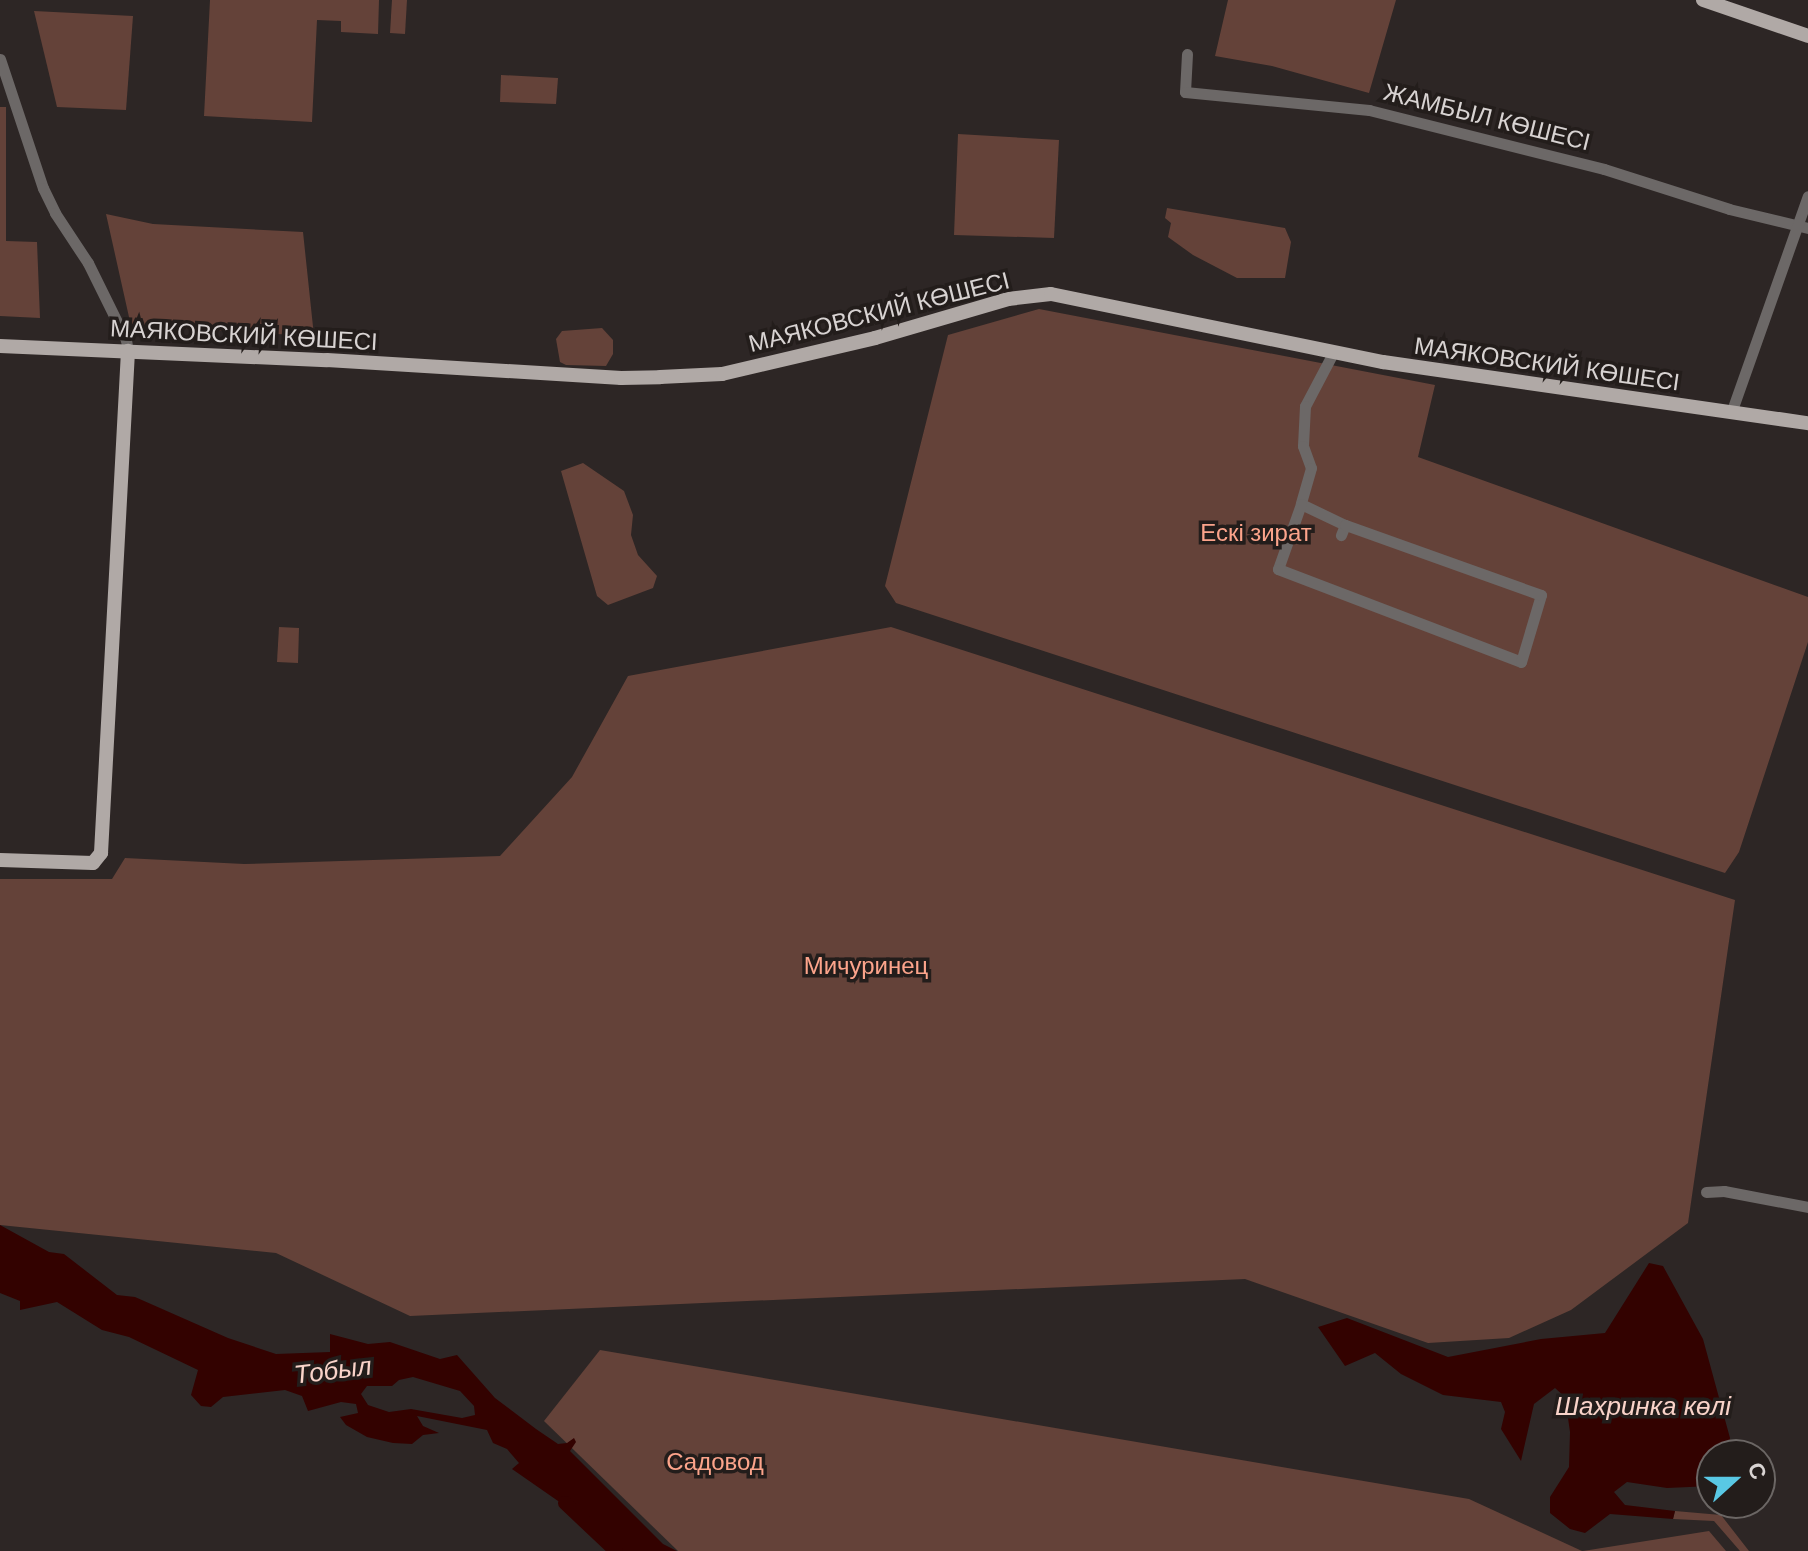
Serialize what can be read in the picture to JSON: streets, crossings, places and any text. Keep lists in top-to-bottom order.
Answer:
{
  "streets": {
    "main road": ["МАЯКОВСКИЙ КӨШЕСІ"],
    "street": ["ЖАМБЫЛ КӨШЕСІ"]
  },
  "water": ["Тобыл", "Шахринка көлі"],
  "parks": ["Ескі зират", "Мичуринец", "Садовод"],
  "north": "right"
}
